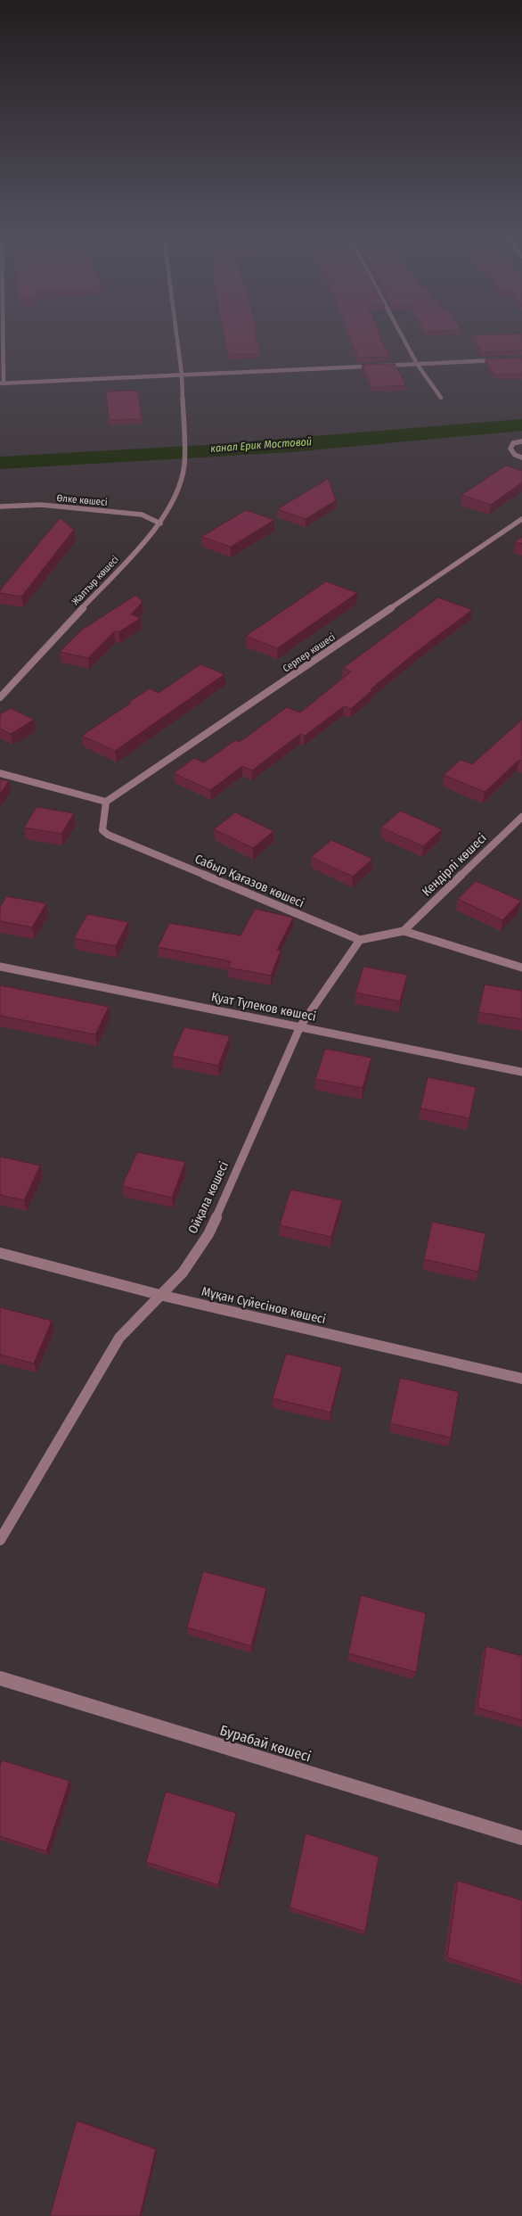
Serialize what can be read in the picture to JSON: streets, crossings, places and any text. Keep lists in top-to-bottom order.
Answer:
{
  "streets": {
    "street": [
      "Өлке көшесі",
      "Жалтыр көшесі",
      "Серпер көшесі",
      "Кендірлі көшесі",
      "Сабыр Қағазов көшесі",
      "Қуат Түлеков көшесі",
      "Ойқала көшесі",
      "Мұқан Сүйесінов көшесі",
      "Бурабай көшесi"
    ]
  },
  "crossings": [
    ["Өлке көшесі", "Жалтыр көшесі"],
    ["Серпер көшесі", "Сабыр Қағазов көшесі"],
    ["Сабыр Қағазов көшесі", "Ойқала көшесі"],
    ["Қуат Түлеков көшесі", "Ойқала көшесі"],
    ["Ойқала көшесі", "Мұқан Сүйесінов көшесі"]
  ],
  "water": ["канал Ерик Мостовой"]
}
